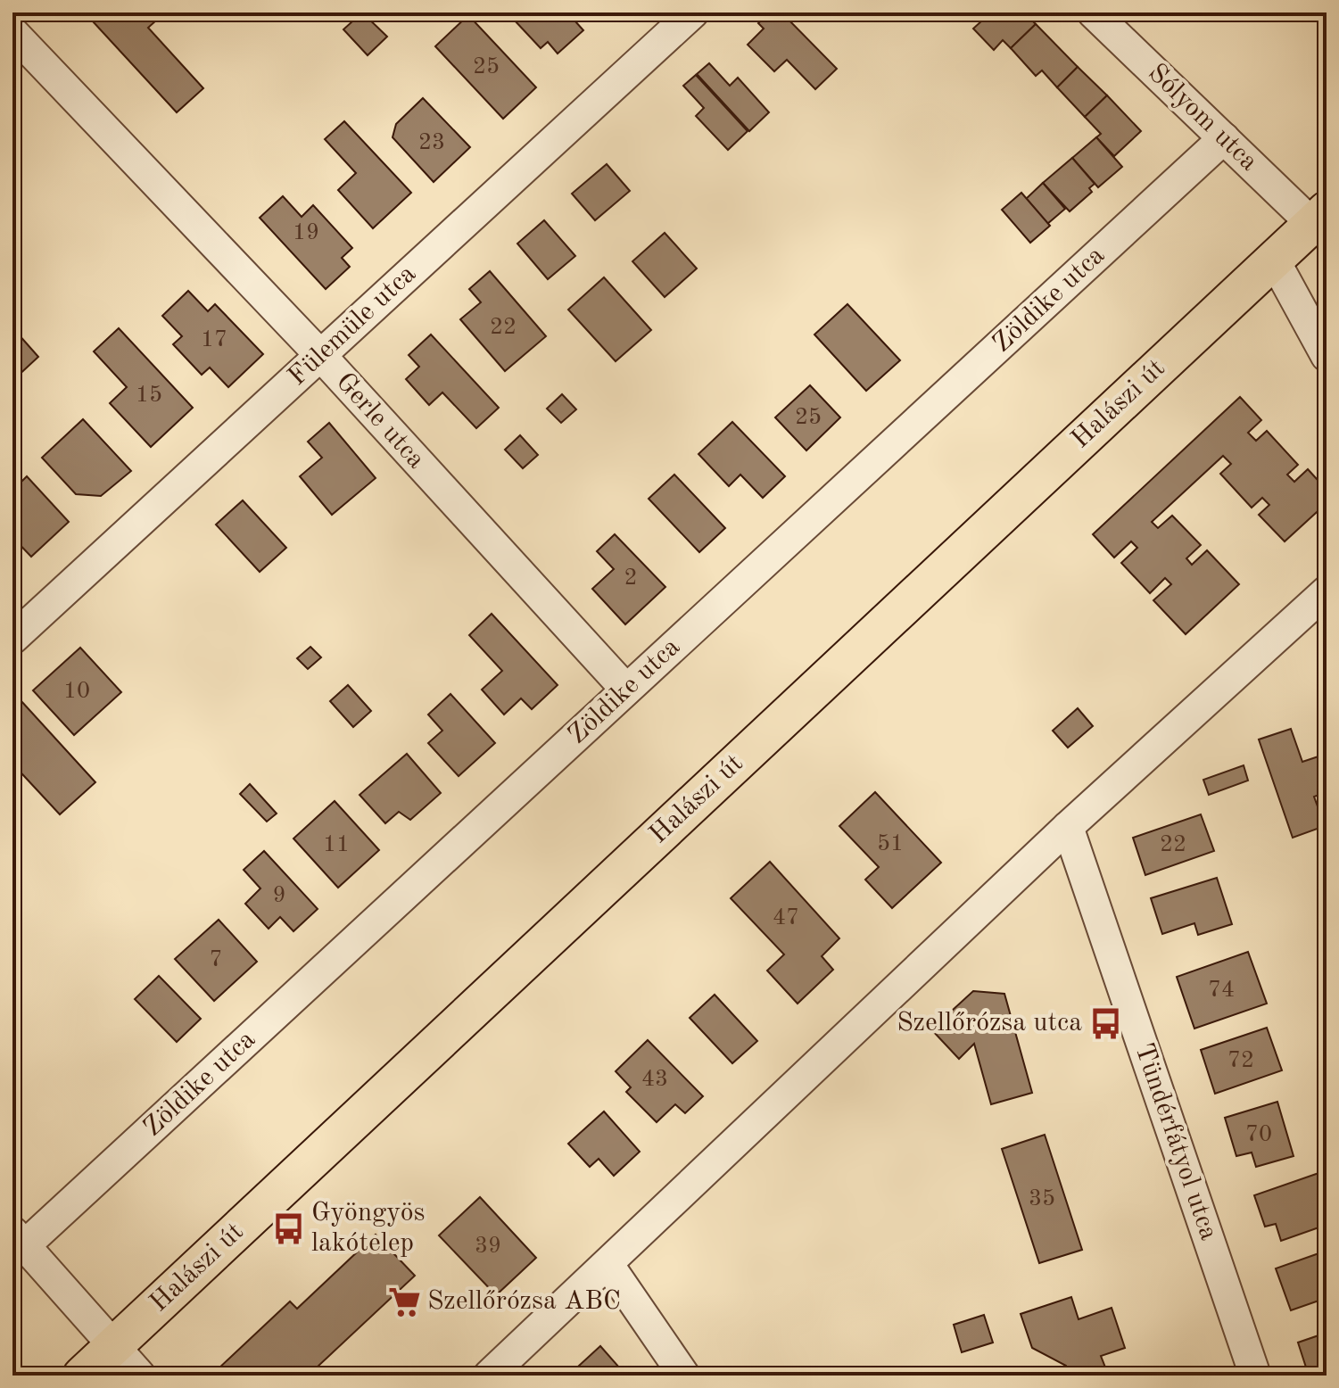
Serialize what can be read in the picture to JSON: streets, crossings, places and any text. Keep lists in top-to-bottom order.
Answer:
{
  "streets": {
    "main road": ["Halászi út"],
    "street": [
      "Sólyom utca",
      "Zöldike utca",
      "Fülemüle utca",
      "Gerle utca",
      "Tündérfátyol utca"
    ]
  },
  "crossings": [
    ["Sólyom utca", "Zöldike utca"],
    ["Sólyom utca", "Halászi út"],
    ["Zöldike utca", "Gerle utca"],
    ["Fülemüle utca", "Gerle utca"]
  ],
  "places": {
    "bus stop": ["Szellőrózsa utca", "Gyöngyös lakótelep"],
    "supermarket": ["Szellőrózsa ABC"]
  },
  "house_numbers": [
    "25",
    "23",
    "19",
    "22",
    "17",
    "15",
    "25",
    "2",
    "10",
    "51",
    "11",
    "22",
    "9",
    "47",
    "7",
    "74",
    "72",
    "43",
    "70",
    "35",
    "39"
  ]
}
